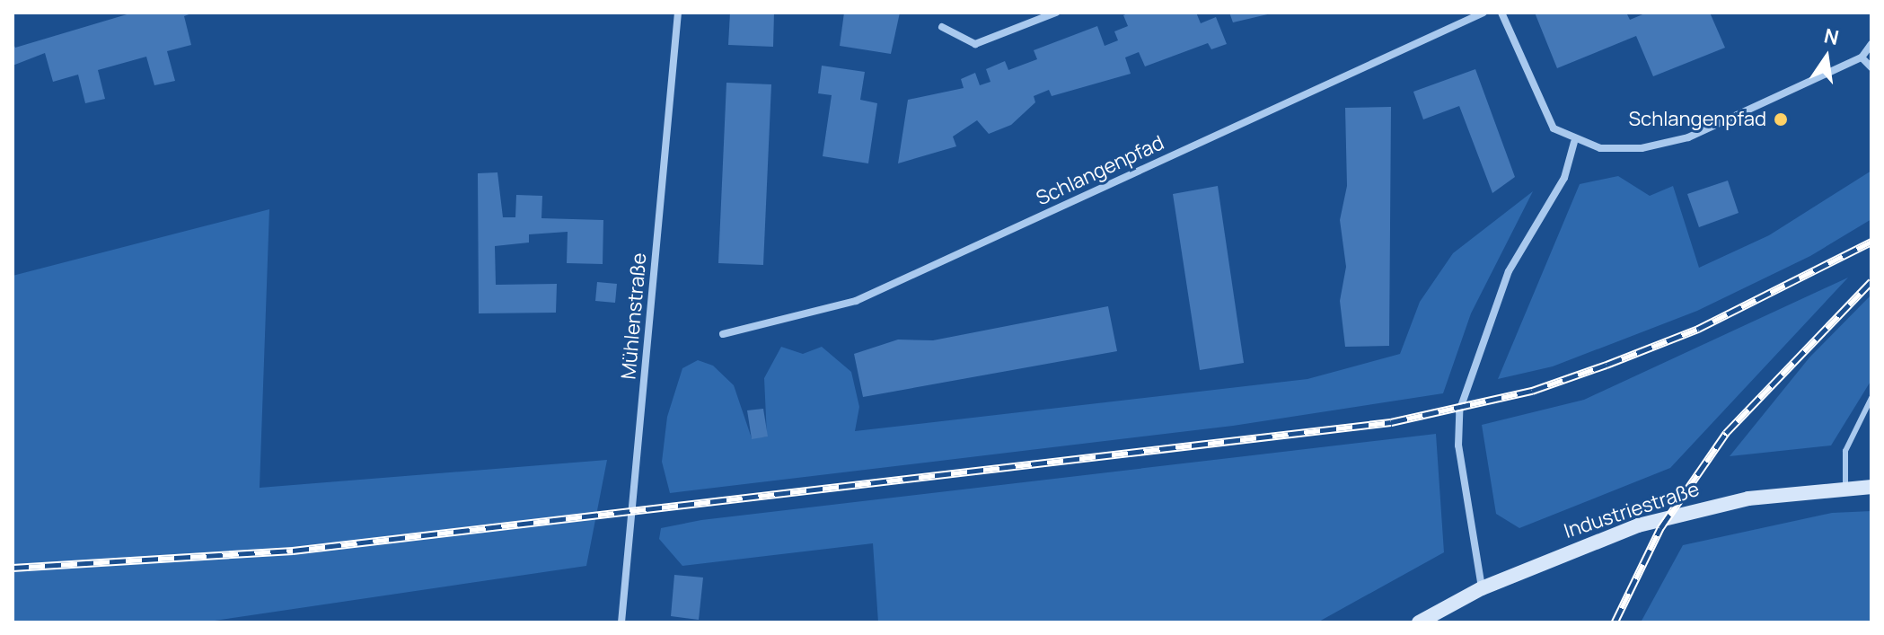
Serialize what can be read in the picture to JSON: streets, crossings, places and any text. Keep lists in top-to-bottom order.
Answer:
{
  "streets": {
    "main road": ["Industriestraße"],
    "street": ["Schlangenpfad", "Mühlenstraße"]
  },
  "places": ["Schlangenpfad"],
  "north": "top"
}
